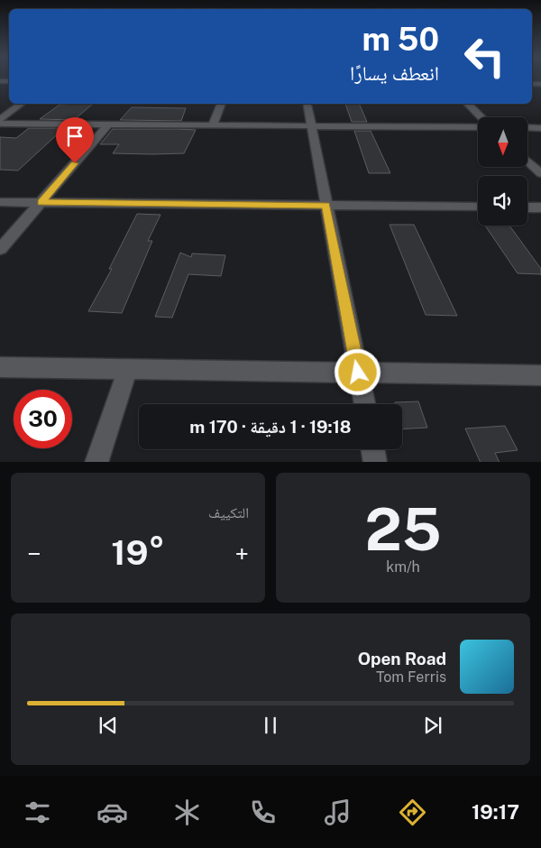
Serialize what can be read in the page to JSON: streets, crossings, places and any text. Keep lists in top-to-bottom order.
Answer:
{
  "north": "bottom",
  "page": {
    "turn": ["50 m", "انعطف يسارًا"],
    "limit": "30",
    "trip": "19:18 · 1 دقيقة · 170 m",
    "tile": [
      ["25", "km/h"],
      "التكييف"
    ],
    "heat": ["−", "19°", "+"],
    "song": ["Open Road", "Tom Ferris"],
    "tabs": "19:17"
  }
}
